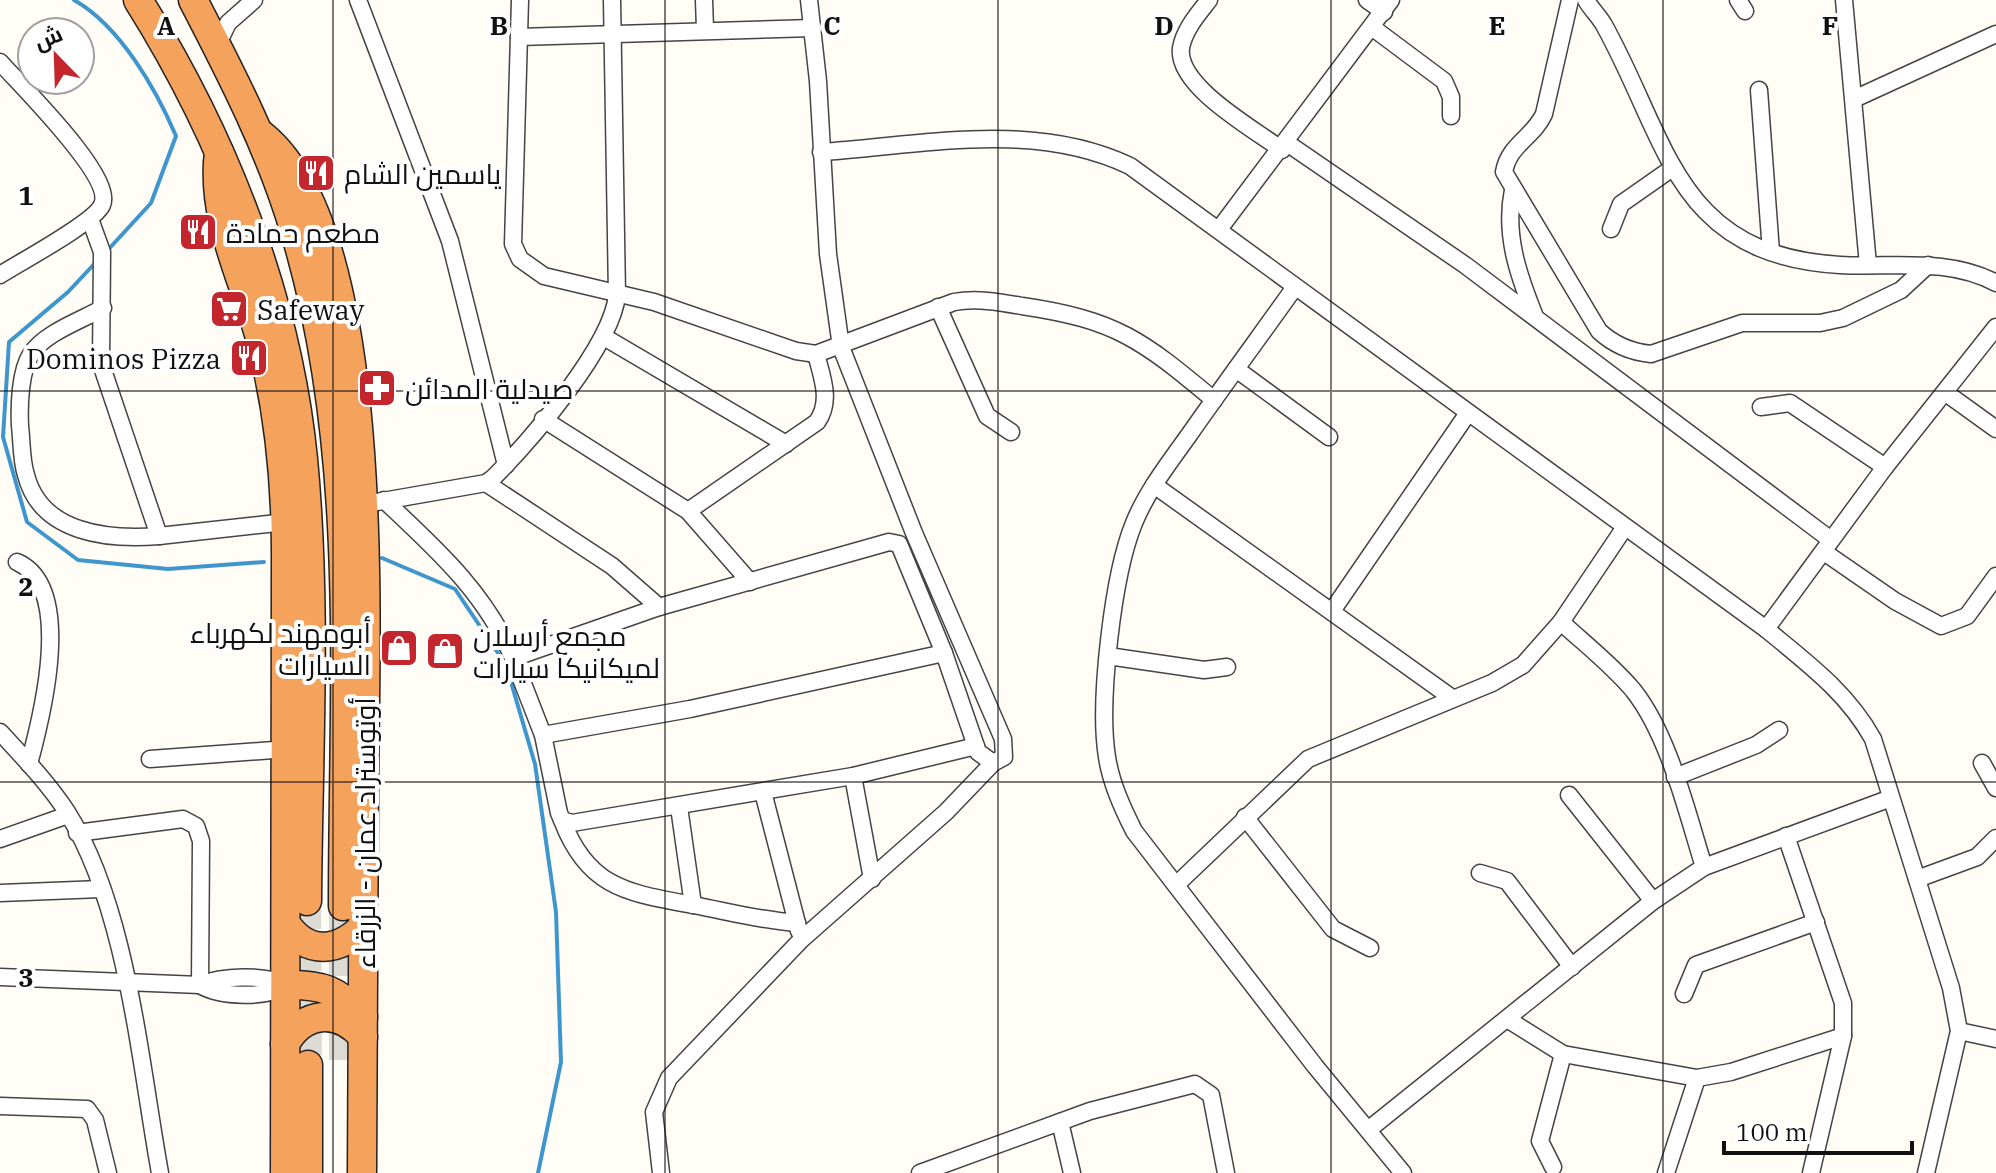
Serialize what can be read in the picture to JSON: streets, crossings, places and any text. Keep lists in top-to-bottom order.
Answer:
{
  "streets": {
    "highway": ["أوتوستراد عمان - الزرقاء"]
  },
  "places": {
    "restaurant": ["ياسمين الشام", "مطعم حمادة", "Dominos Pizza"],
    "supermarket": ["Safeway"],
    "pharmacy": ["صيدلية المدائن"],
    "shop": ["أبومهند لكهرباء السيارات", "مجمع أرسلان لميكانيكا سيارات"]
  },
  "scale_bar": "100 m",
  "north": "top left",
  "grid": {
    "columns": [
      "A",
      "B",
      "C",
      "D",
      "E",
      "F"
    ],
    "rows": ["1", "2", "3"]
  }
}
